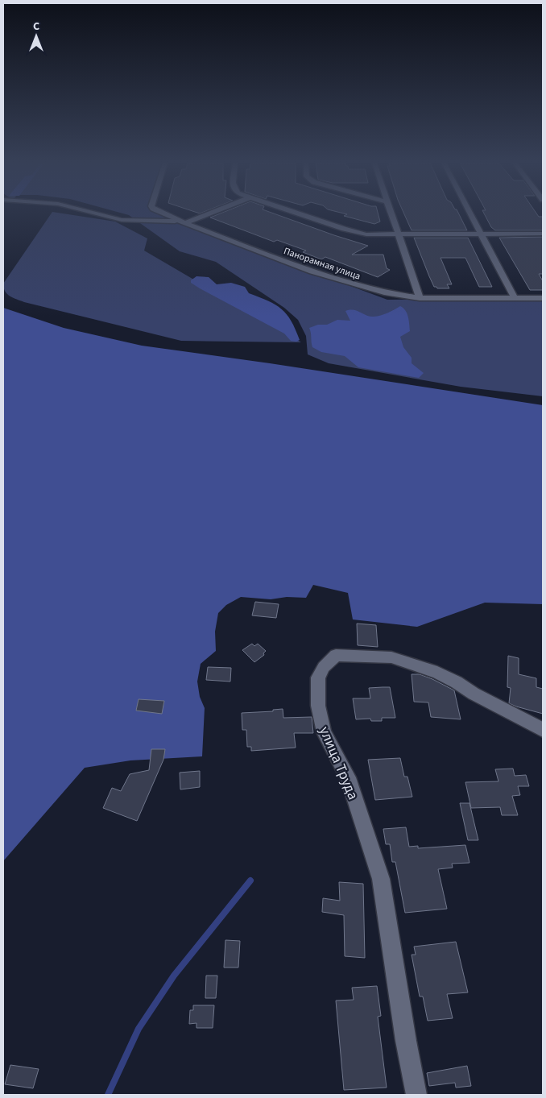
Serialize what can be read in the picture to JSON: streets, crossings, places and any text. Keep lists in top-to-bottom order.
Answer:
{
  "streets": {
    "street": ["Панорамная улица", "улица Труда"]
  },
  "north": "top"
}
